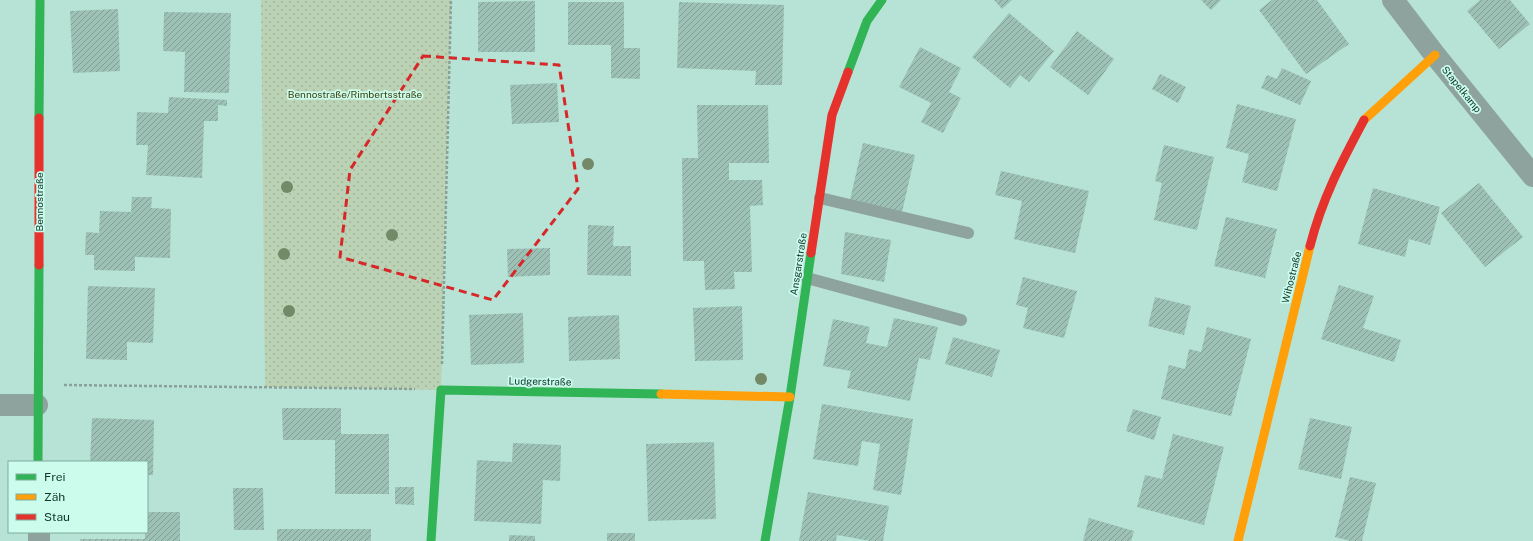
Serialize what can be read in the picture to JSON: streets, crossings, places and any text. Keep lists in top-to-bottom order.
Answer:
{
  "streets": {
    "street": [
      "Stapelkamp",
      "Bennostraße",
      "Ansgarstraße",
      "Wihostraße",
      "Ludgerstraße"
    ]
  },
  "crossings": [
    ["Stapelkamp", "Wihostraße"],
    ["Ansgarstraße", "Ludgerstraße"]
  ],
  "parks": ["Bennostraße/Rimbertsstraße"],
  "legend": ["Frei", "Zäh", "Stau"]
}
